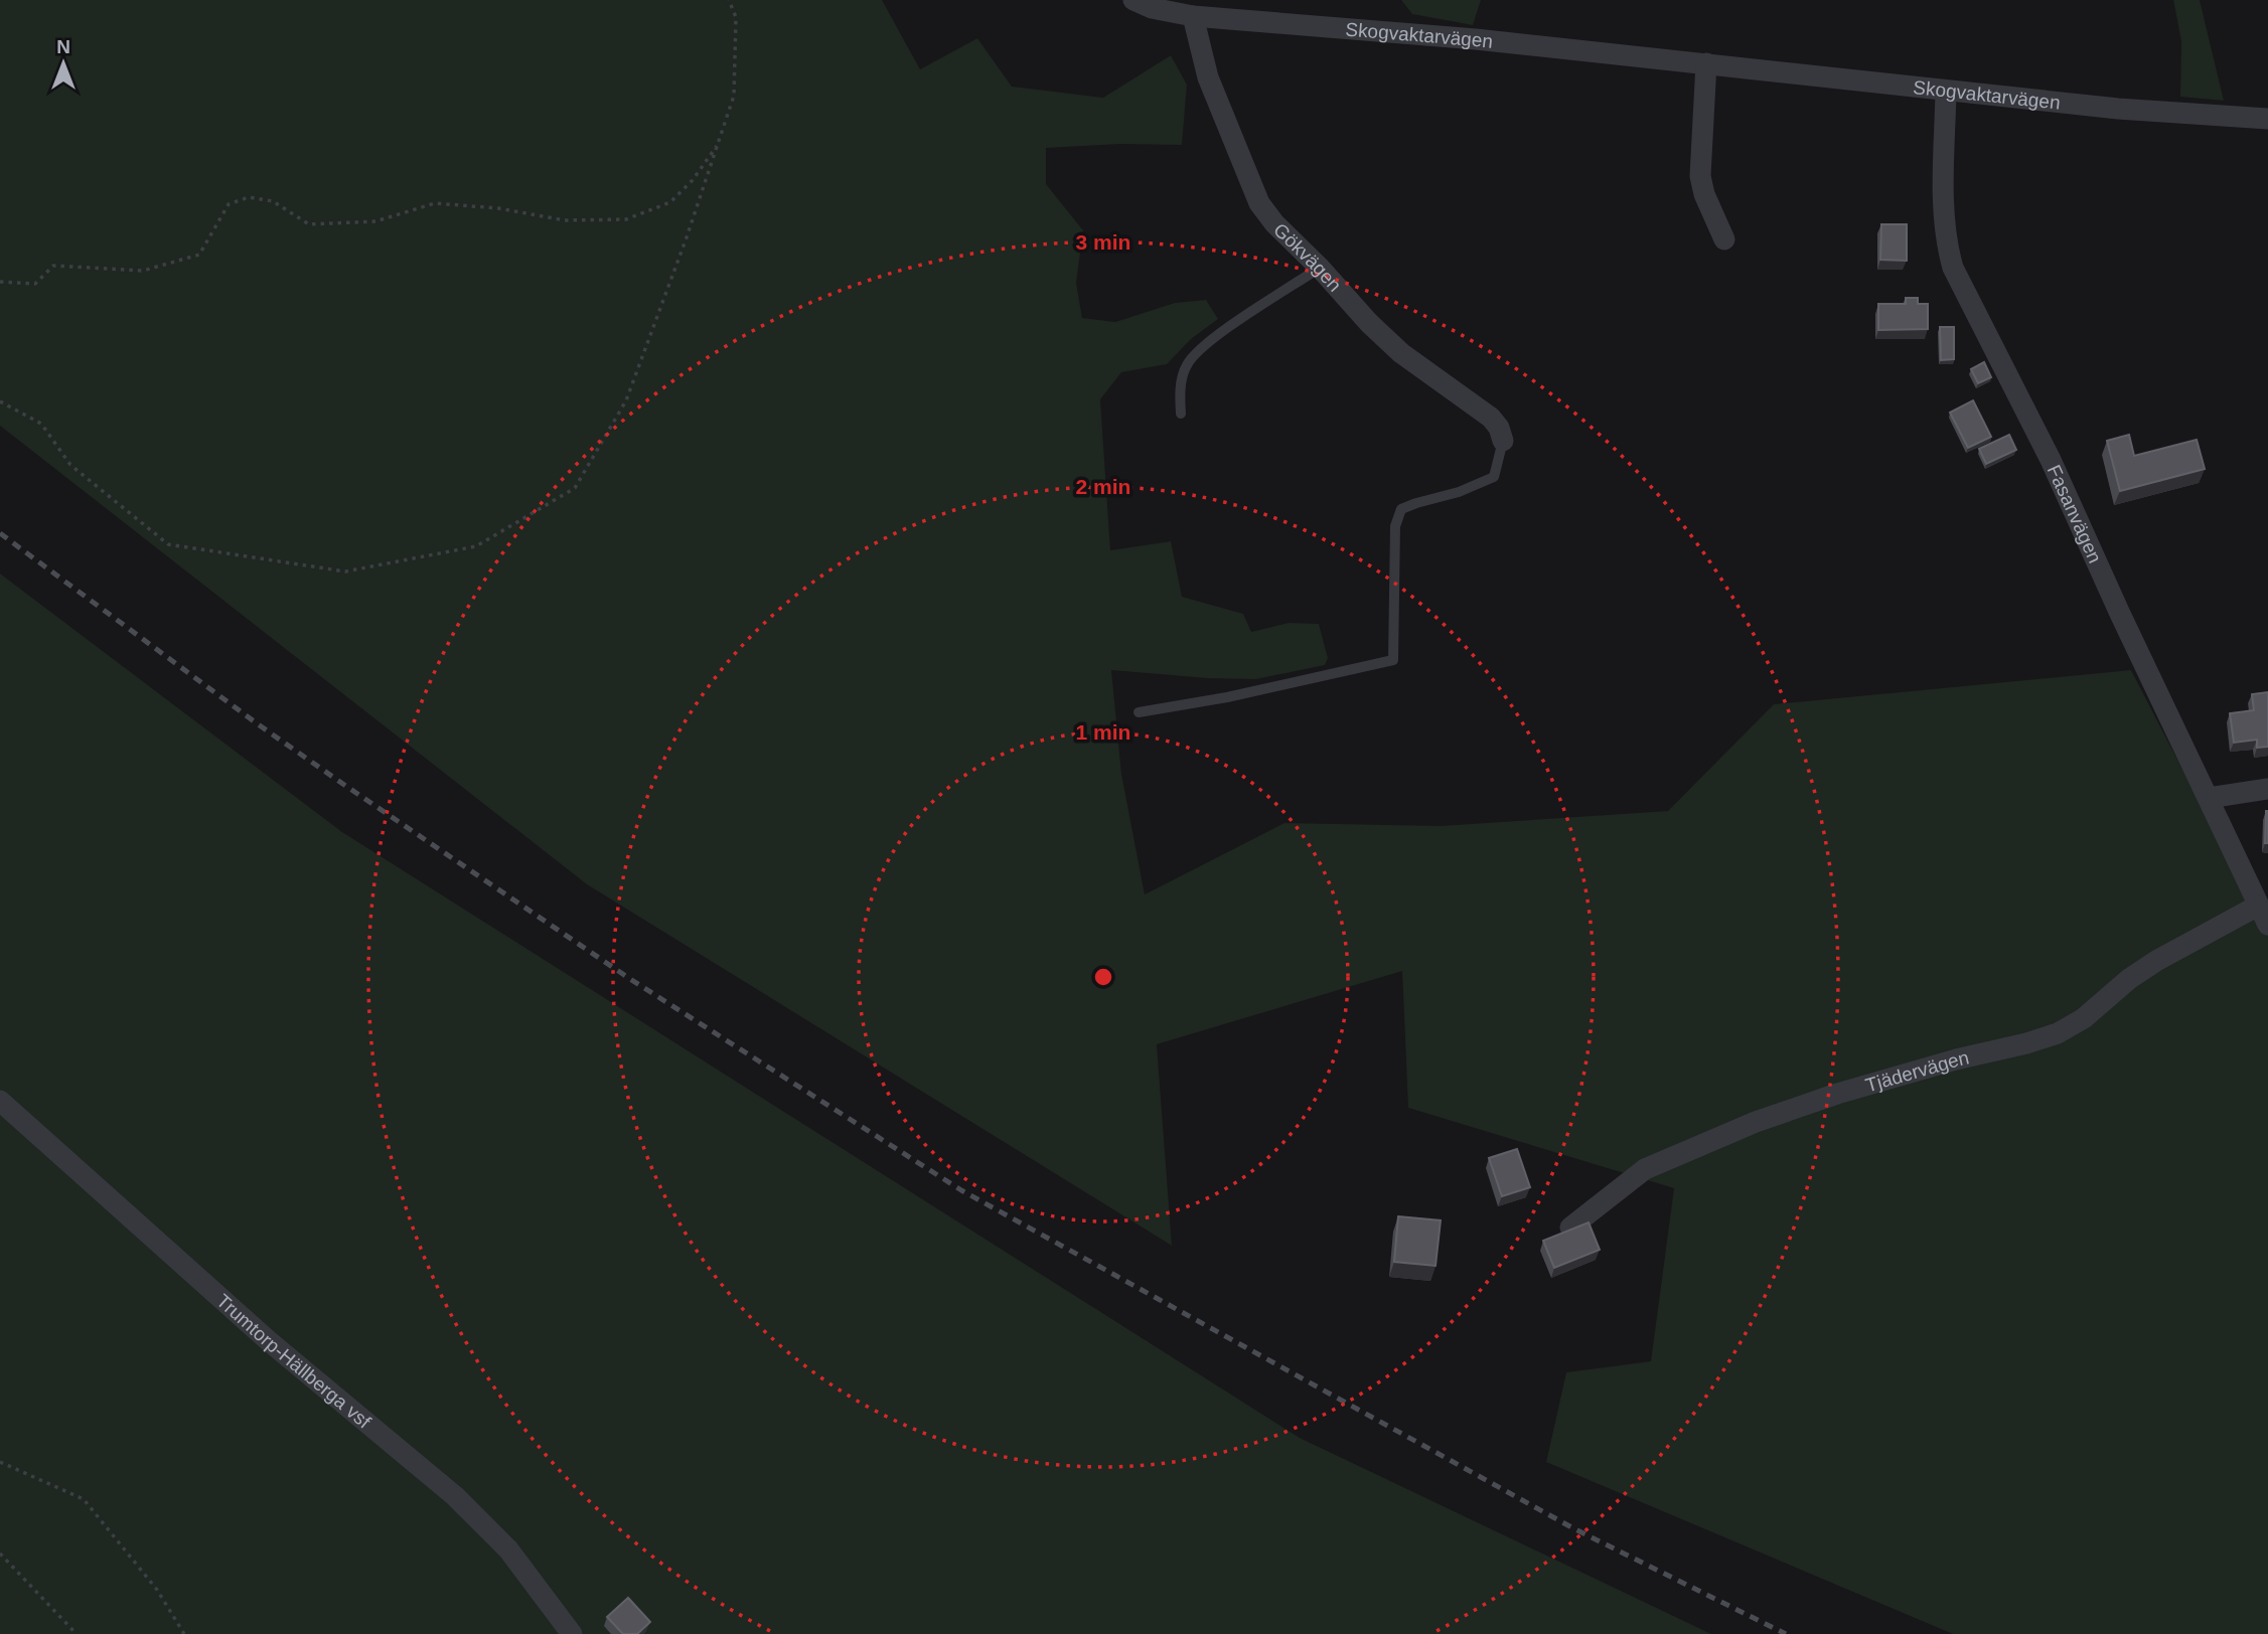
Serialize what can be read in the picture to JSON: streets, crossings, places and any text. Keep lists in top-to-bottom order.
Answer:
{
  "streets": {
    "street": [
      "Skogvaktarvägen",
      "Gökvägen",
      "Fasanvägen",
      "Tjädervägen",
      "Trumtorp-Hällberga vsf"
    ]
  },
  "crossings": [
    ["Skogvaktarvägen", "Gökvägen"],
    ["Skogvaktarvägen", "Fasanvägen"],
    ["Fasanvägen", "Tjädervägen"]
  ],
  "north": "top",
  "rings": ["3 min", "2 min", "1 min"]
}
